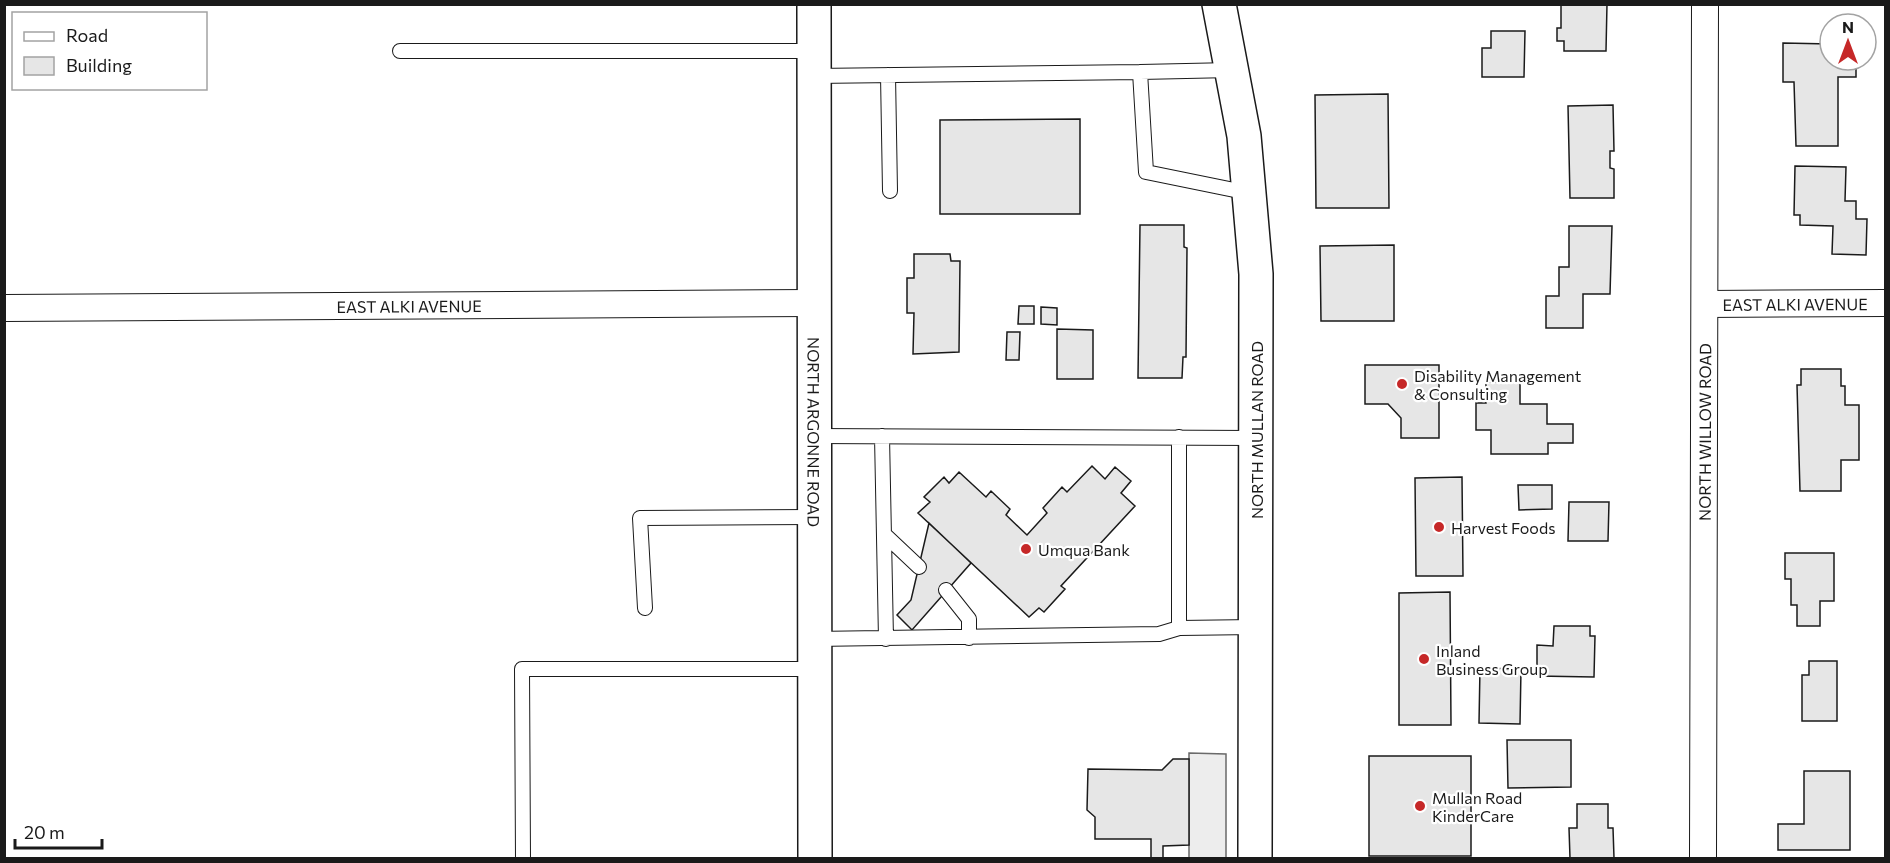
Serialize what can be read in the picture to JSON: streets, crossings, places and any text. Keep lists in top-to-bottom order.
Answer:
{
  "streets": {
    "main road": ["NORTH MULLAN ROAD", "NORTH ARGONNE ROAD"],
    "street": ["EAST ALKI AVENUE", "NORTH WILLOW ROAD"]
  },
  "crossings": [
    ["EAST ALKI AVENUE", "NORTH ARGONNE ROAD"],
    ["EAST ALKI AVENUE", "NORTH WILLOW ROAD"]
  ],
  "places": [
    "Disability Management & Consulting",
    "Harvest Foods",
    "Umqua Bank",
    "Inland Business Group",
    "Mullan Road KinderCare"
  ],
  "legend": ["Road", "Building"],
  "scale_bar": "20 m",
  "north": "top"
}
